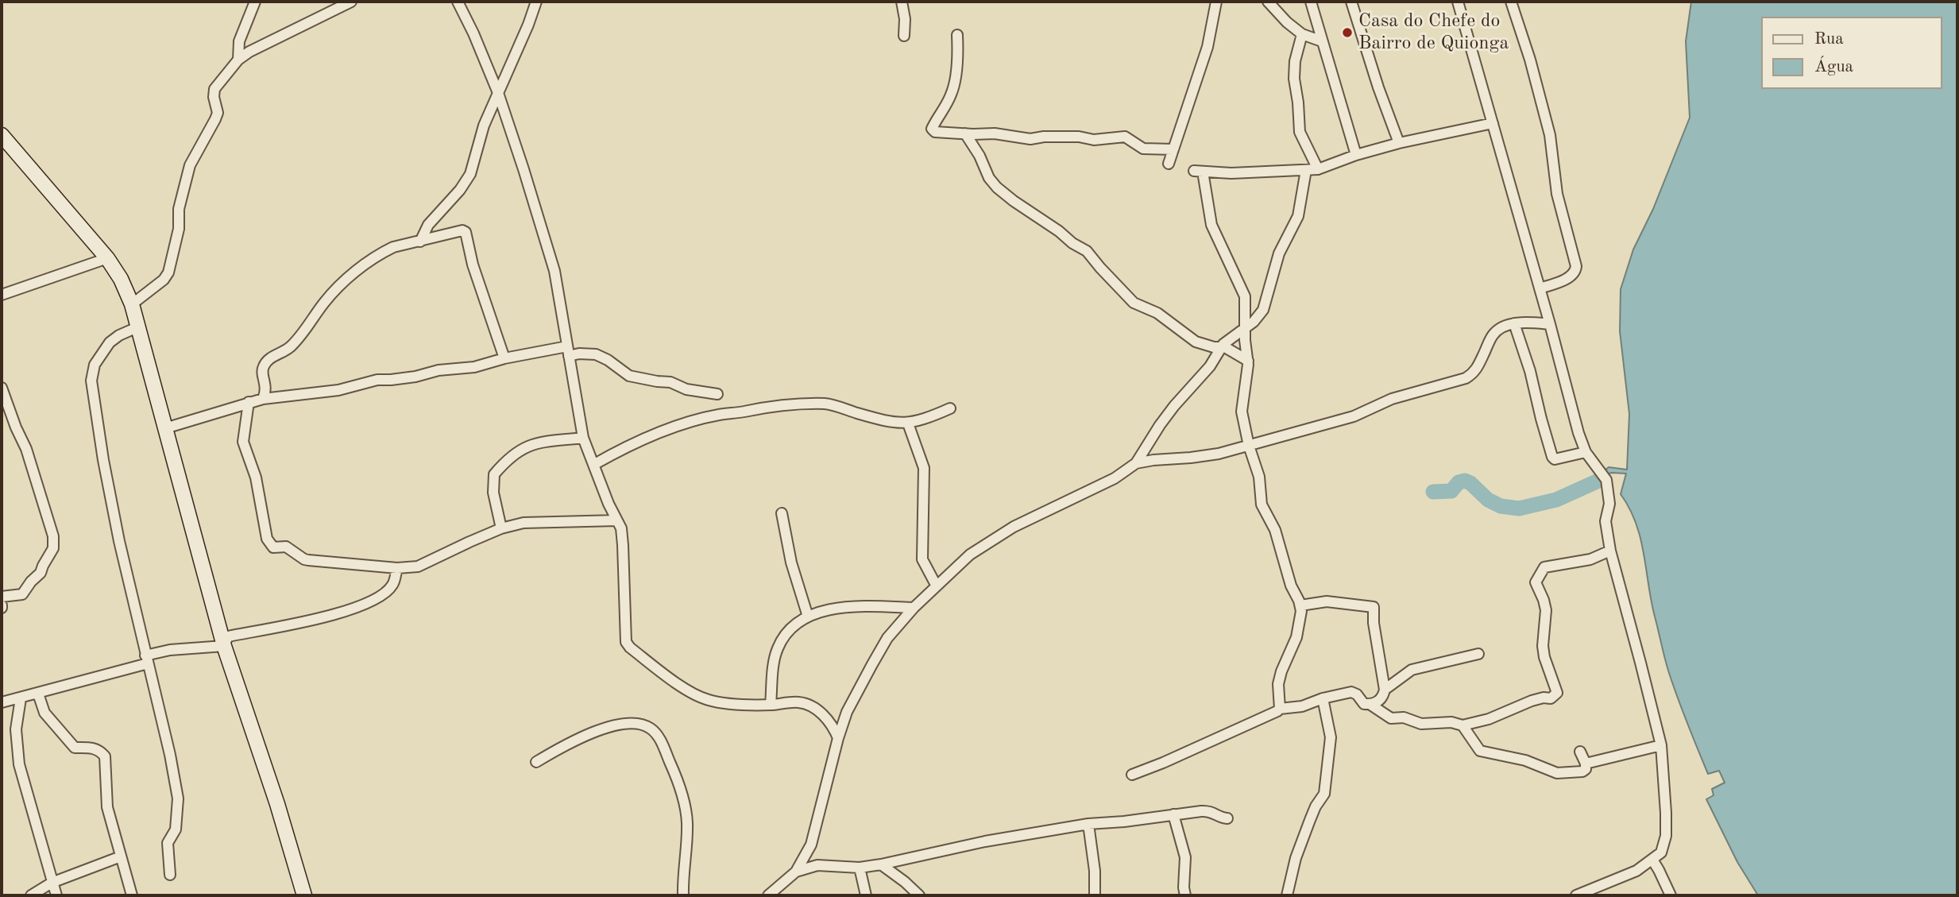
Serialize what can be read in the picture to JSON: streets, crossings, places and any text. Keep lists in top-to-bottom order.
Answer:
{
  "places": ["Casa do Chefe do Bairro de Quionga"],
  "legend": ["Rua", "Água"]
}
